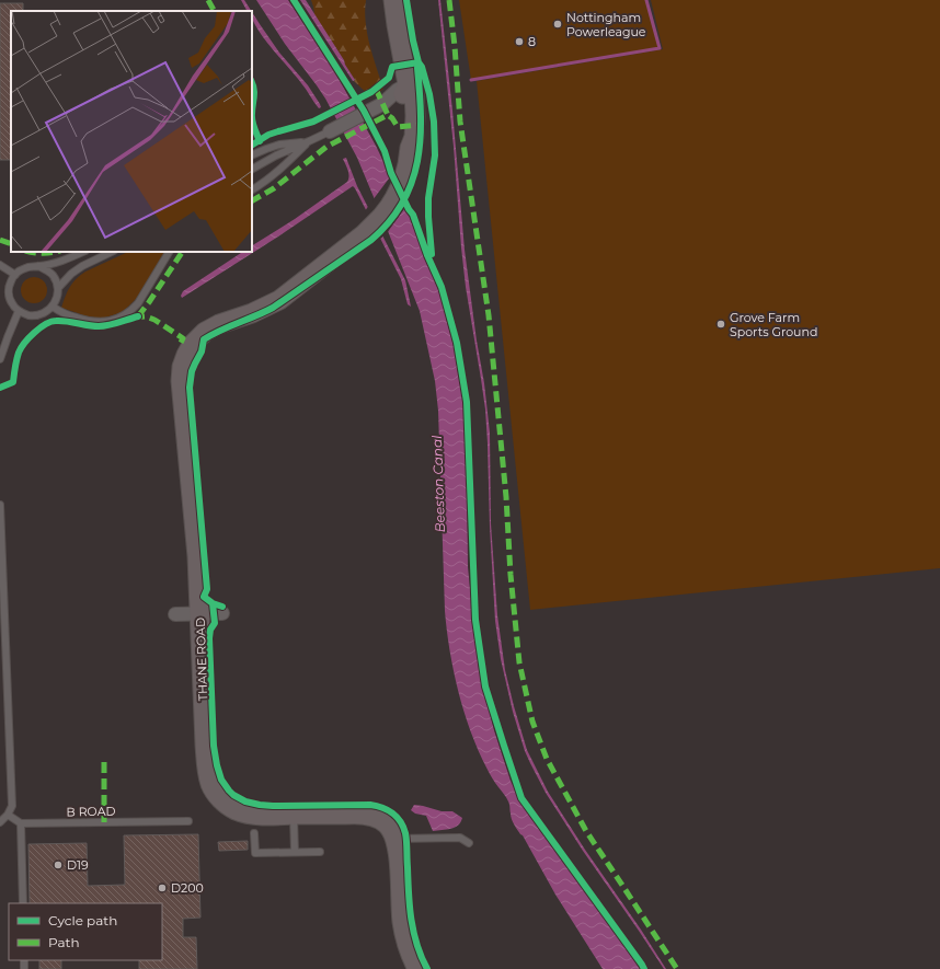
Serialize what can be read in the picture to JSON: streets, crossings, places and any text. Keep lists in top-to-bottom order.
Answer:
{
  "streets": {
    "street": ["THANE ROAD"],
    "lane": ["B ROAD"]
  },
  "water": ["Beeston Canal"],
  "places": [
    "Nottingham Powerleague",
    "8",
    "Grove Farm Sports Ground",
    "D19",
    "D200"
  ],
  "legend": ["Cycle path", "Path"]
}
